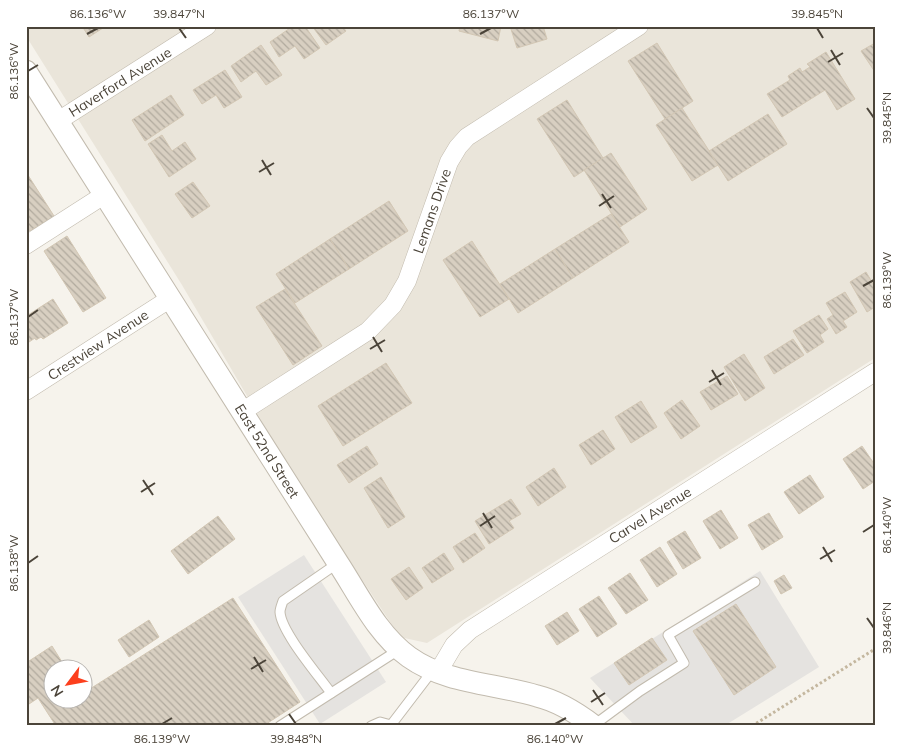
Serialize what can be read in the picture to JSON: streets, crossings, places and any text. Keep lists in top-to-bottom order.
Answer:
{
  "streets": {
    "street": [
      "Haverford Avenue",
      "Lemans Drive",
      "Crestview Avenue",
      "East 52nd Street",
      "Carvel Avenue"
    ]
  },
  "crossings": [
    ["Haverford Avenue", "East 52nd Street"],
    ["Lemans Drive", "East 52nd Street"],
    ["Crestview Avenue", "East 52nd Street"],
    ["East 52nd Street", "Carvel Avenue"]
  ],
  "north": "bottom left",
  "coordinates": [
    "86.136°W",
    "39.847°N",
    "86.137°W",
    "39.845°N",
    "86.139°W",
    "86.140°W",
    "86.138°W",
    "39.846°N",
    "39.848°N"
  ]
}
